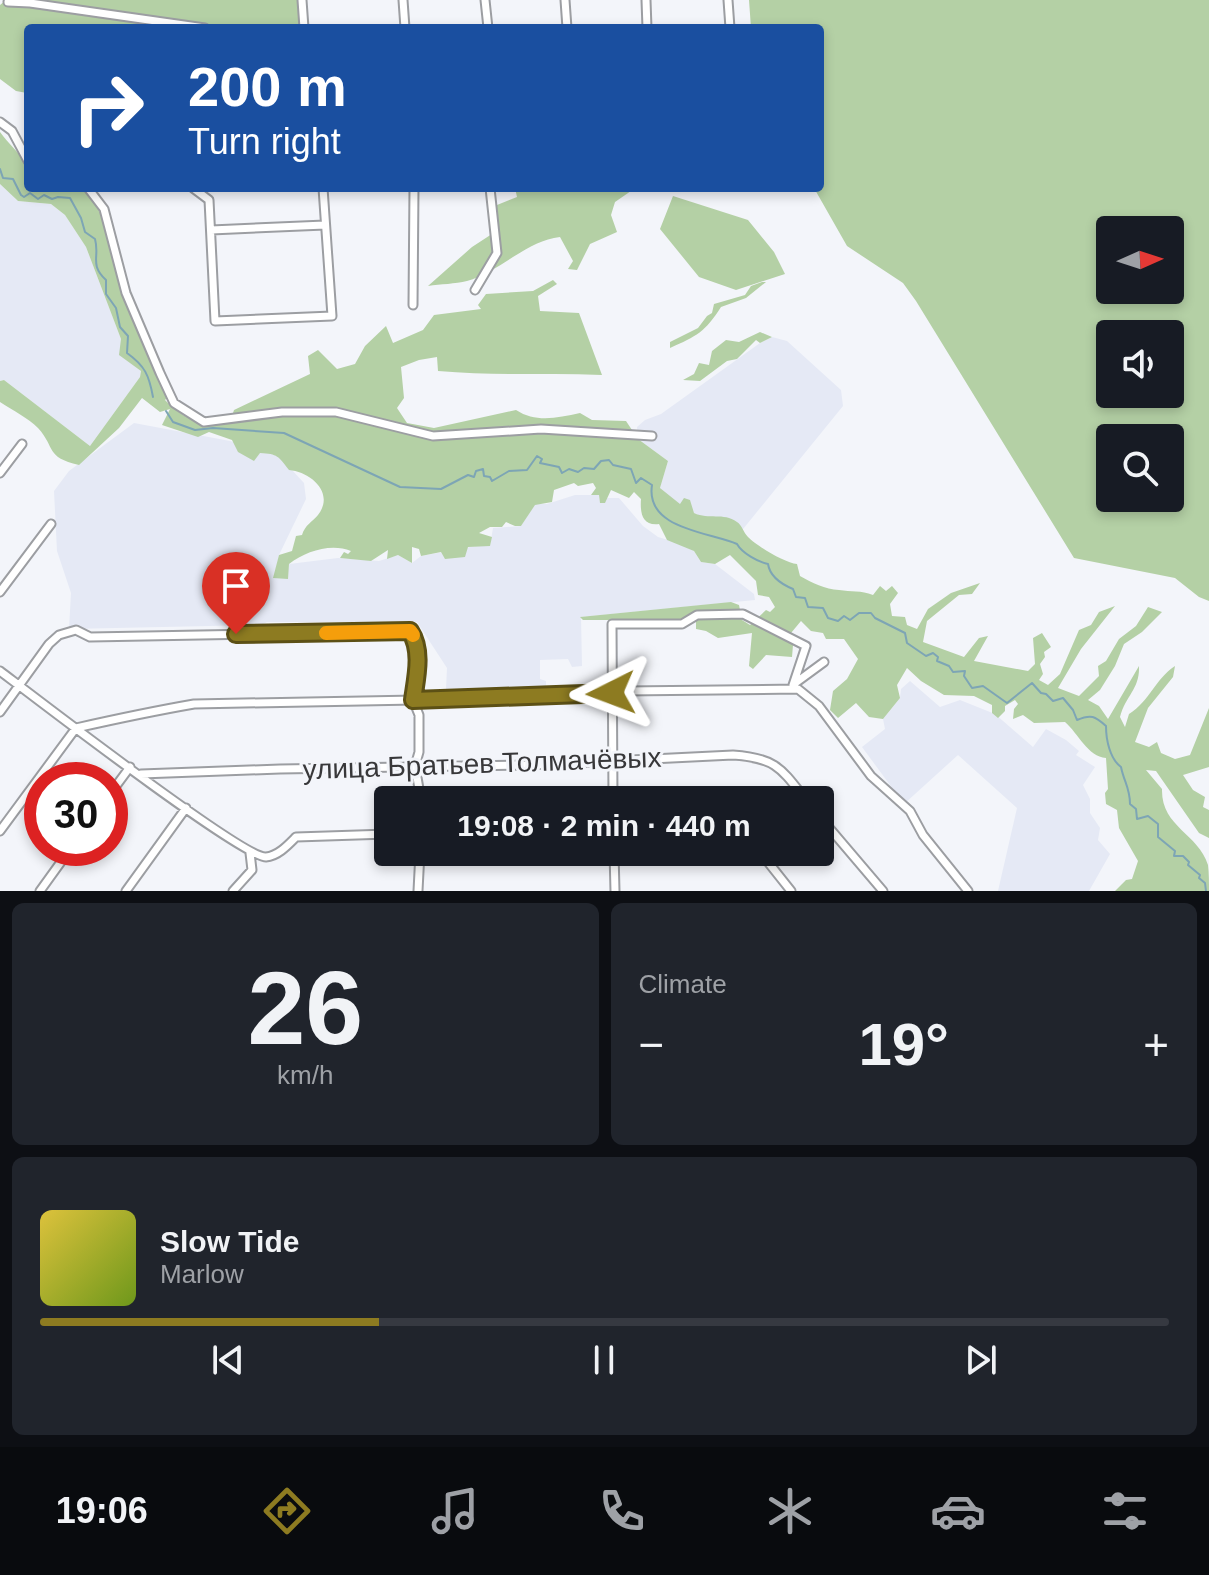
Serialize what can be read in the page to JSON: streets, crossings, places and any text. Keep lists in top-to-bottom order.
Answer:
{
  "streets": {
    "street": ["улица Братьев Толмачёвых"]
  },
  "north": "right",
  "page": {
    "turn": ["200 m", "Turn right"],
    "limit": "30",
    "trip": "19:08 · 2 min · 440 m",
    "tile": [
      ["26", "km/h"],
      "Climate"
    ],
    "heat": ["−", "19°", "+"],
    "song": ["Slow Tide", "Marlow"],
    "tabs": "19:06"
  }
}
